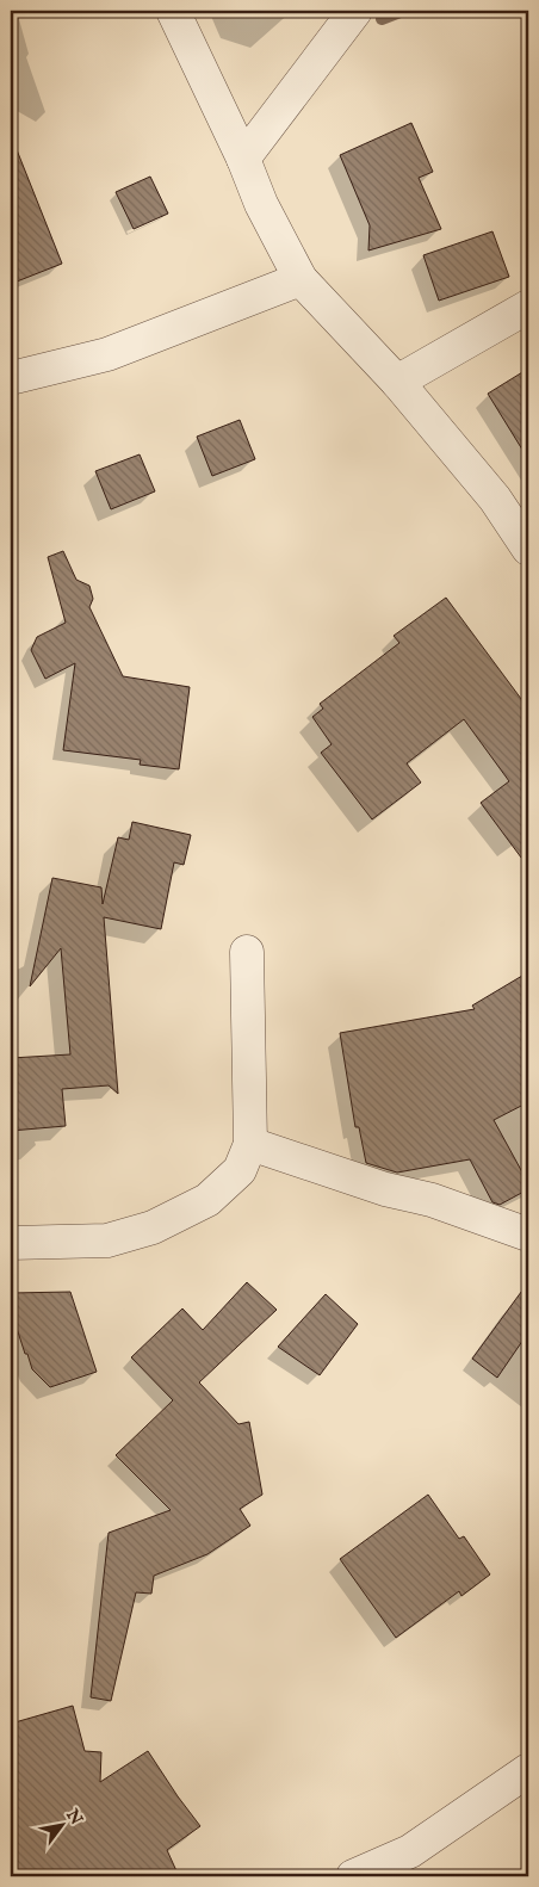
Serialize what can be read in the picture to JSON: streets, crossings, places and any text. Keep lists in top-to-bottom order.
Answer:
{
  "north": "top right"
}
